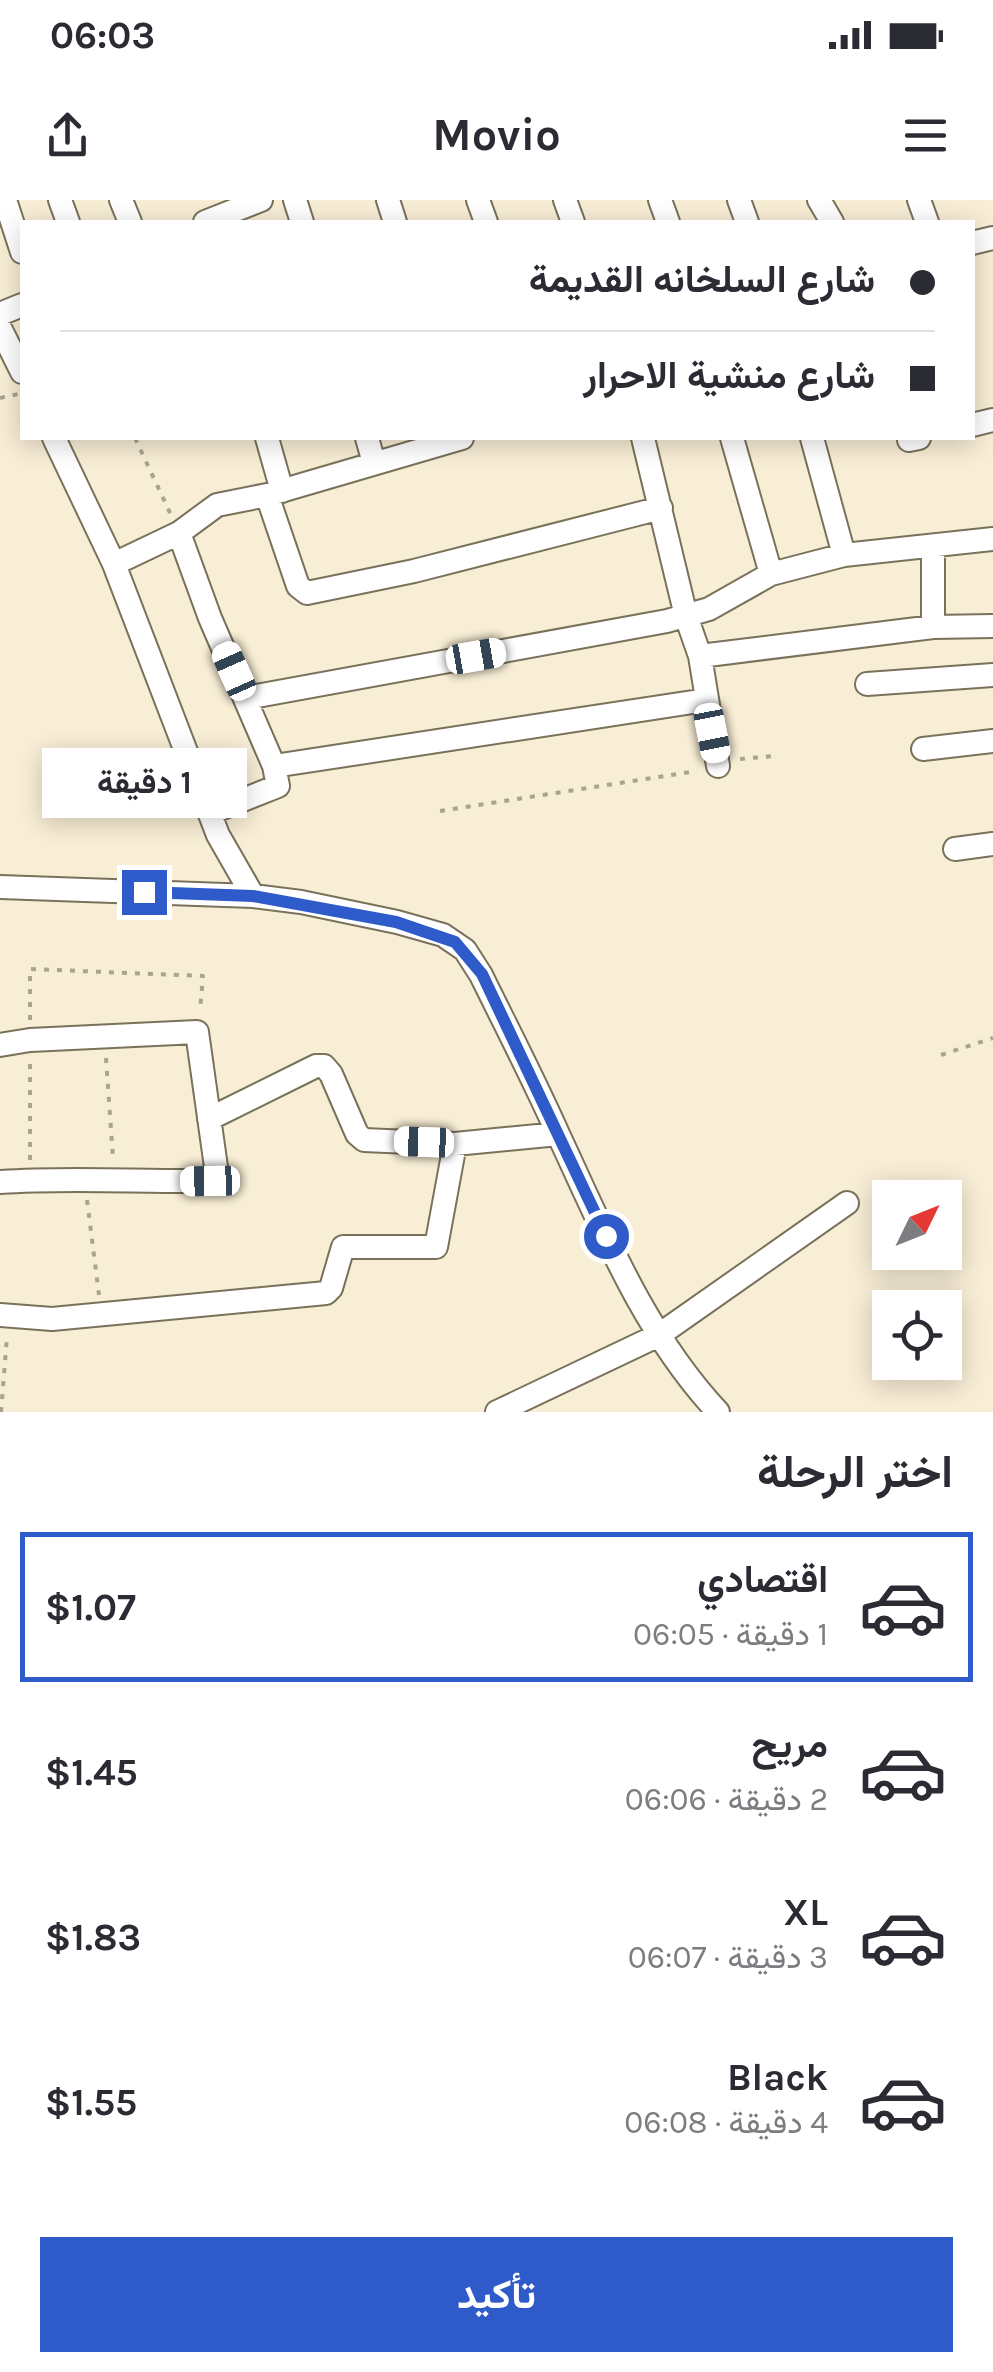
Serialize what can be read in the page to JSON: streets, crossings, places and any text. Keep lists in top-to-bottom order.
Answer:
{
  "north": "top right",
  "page": {
    "status": "06:03",
    "header": "Movio",
    "banner": ["شارع السلخانه القديمة", "شارع منشية الاحرار"],
    "bubble": "1 دقيقة",
    "heading": "اختر الرحلة",
    "list": [
      {
        "name": "اقتصادي",
        "note": "1 دقيقة · 06:05",
        "value": "$1.07"
      },
      {
        "name": "مريح",
        "note": "2 دقيقة · 06:06",
        "value": "$1.45"
      },
      {
        "name": "XL",
        "note": "3 دقيقة · 06:07",
        "value": "$1.83"
      },
      {
        "name": "Black",
        "note": "4 دقيقة · 06:08",
        "value": "$1.55"
      }
    ],
    "buttons": "تأكيد"
  }
}
